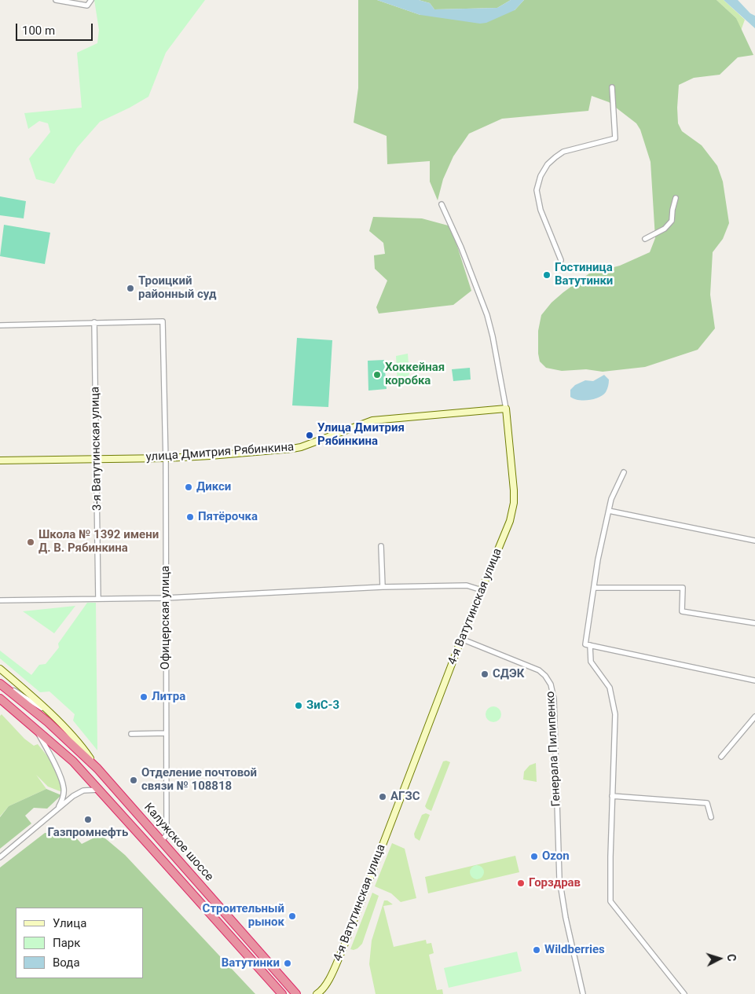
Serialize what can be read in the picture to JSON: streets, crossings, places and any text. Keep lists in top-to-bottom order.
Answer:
{
  "streets": {
    "highway": ["Калужское шоссе"],
    "street": [
      "3-я Ватутинская улица",
      "улица Дмитрия Рябинкина",
      "4-я Ватутинская улица",
      "Офицерская улица",
      "Генерала Пилипенко"
    ]
  },
  "crossings": [
    ["3-я Ватутинская улица", "улица Дмитрия Рябинкина"],
    ["3-я Ватутинская улица", "Офицерская улица"],
    ["улица Дмитрия Рябинкина", "4-я Ватутинская улица"],
    ["улица Дмитрия Рябинкина", "Офицерская улица"],
    ["4-я Ватутинская улица", "Генерала Пилипенко"],
    ["Офицерская улица", "Калужское шоссе"]
  ],
  "places": [
    "Гостиница Ватутинки",
    "Троицкий районный суд",
    "Хоккейная коробка",
    "Улица Дмитрия Рябинкина",
    "Дикси",
    "Пятёрочка",
    "Школа № 1392 имени Д. В. Рябинкина",
    "СДЭК",
    "Литра",
    "ЗиС-3",
    "Отделение почтовой связи № 108818",
    "АГЗС",
    "Газпромнефть",
    "Ozon",
    "Горздрав",
    "Строительный рынок",
    "Wildberries",
    "Ватутинки"
  ],
  "legend": ["Улица", "Парк", "Вода"],
  "scale_bar": "100 m",
  "north": "right"
}
